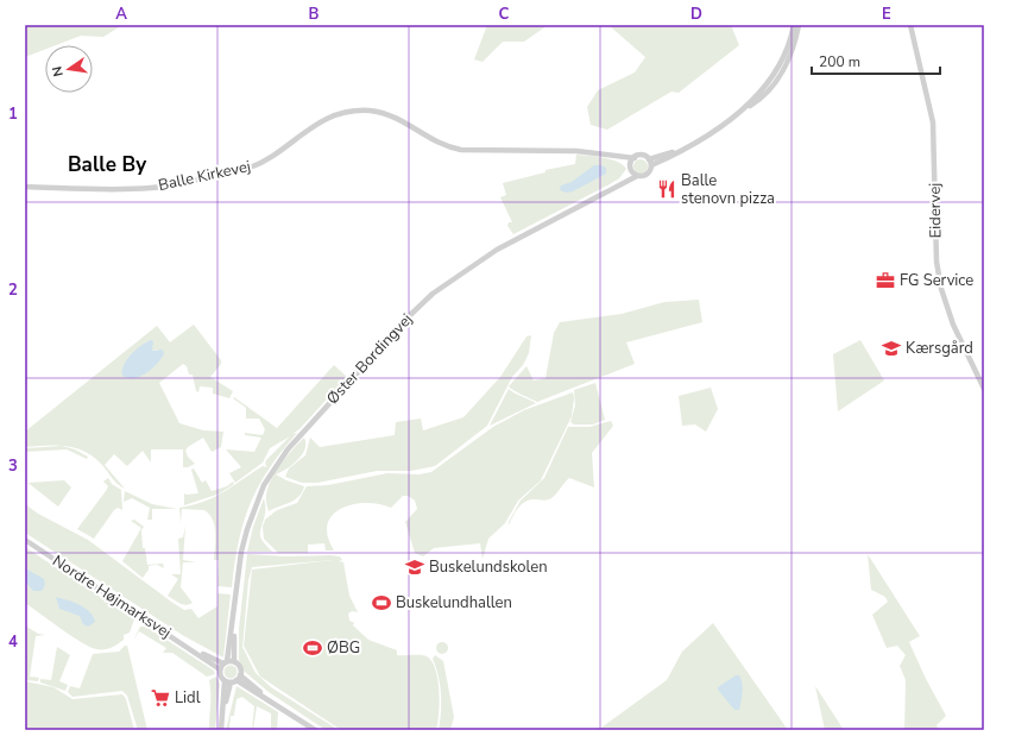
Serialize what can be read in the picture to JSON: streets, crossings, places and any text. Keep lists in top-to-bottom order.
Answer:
{
  "streets": {
    "street": [
      "Balle Kirkevej",
      "Eidervej",
      "Øster Bordingvej",
      "Nordre Højmarksvej"
    ]
  },
  "crossings": [
    ["Balle Kirkevej", "Øster Bordingvej"],
    ["Øster Bordingvej", "Nordre Højmarksvej"]
  ],
  "districts": ["Balle By"],
  "places": {
    "restaurant": ["Balle stenovn pizza"],
    "office": ["FG Service"],
    "school or university": ["Kærsgård", "Buskelundskolen"],
    "sports": ["Buskelundhallen", "ØBG"],
    "supermarket": ["Lidl"]
  },
  "scale_bar": "200 m",
  "north": "left",
  "grid": {
    "columns": [
      "A",
      "B",
      "C",
      "D",
      "E"
    ],
    "rows": [
      "1",
      "2",
      "3",
      "4"
    ]
  }
}
